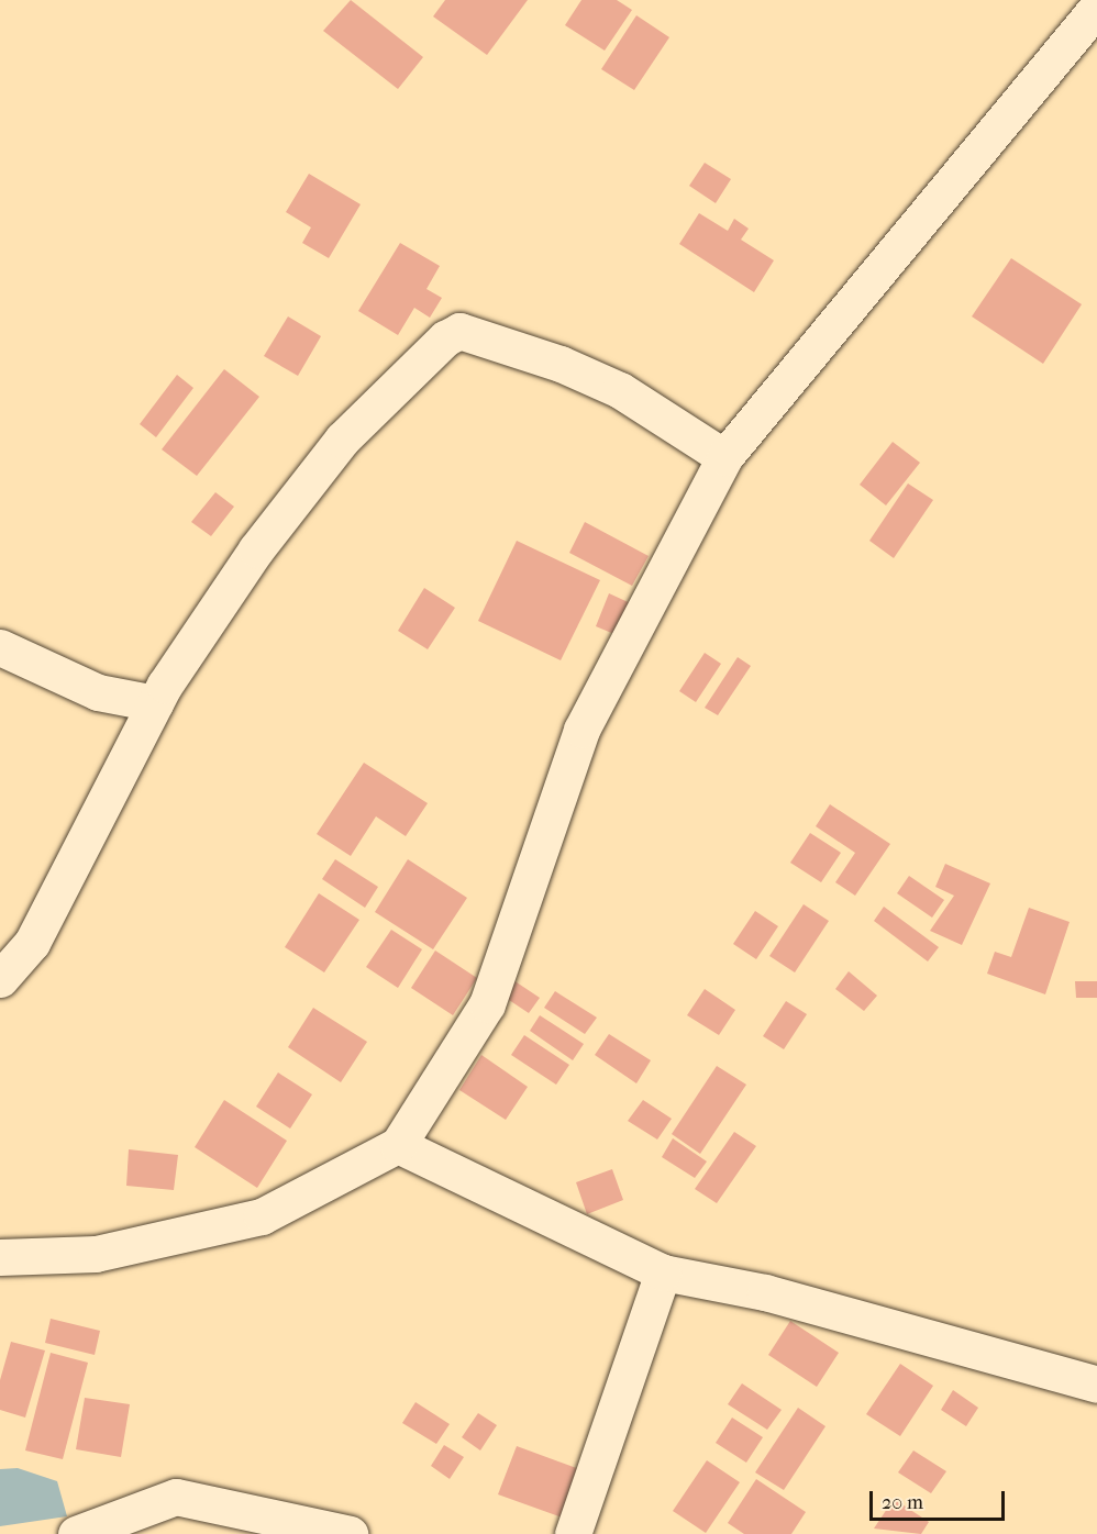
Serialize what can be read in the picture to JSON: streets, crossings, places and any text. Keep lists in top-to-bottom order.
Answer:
{
  "scale_bar": "20 m"
}
